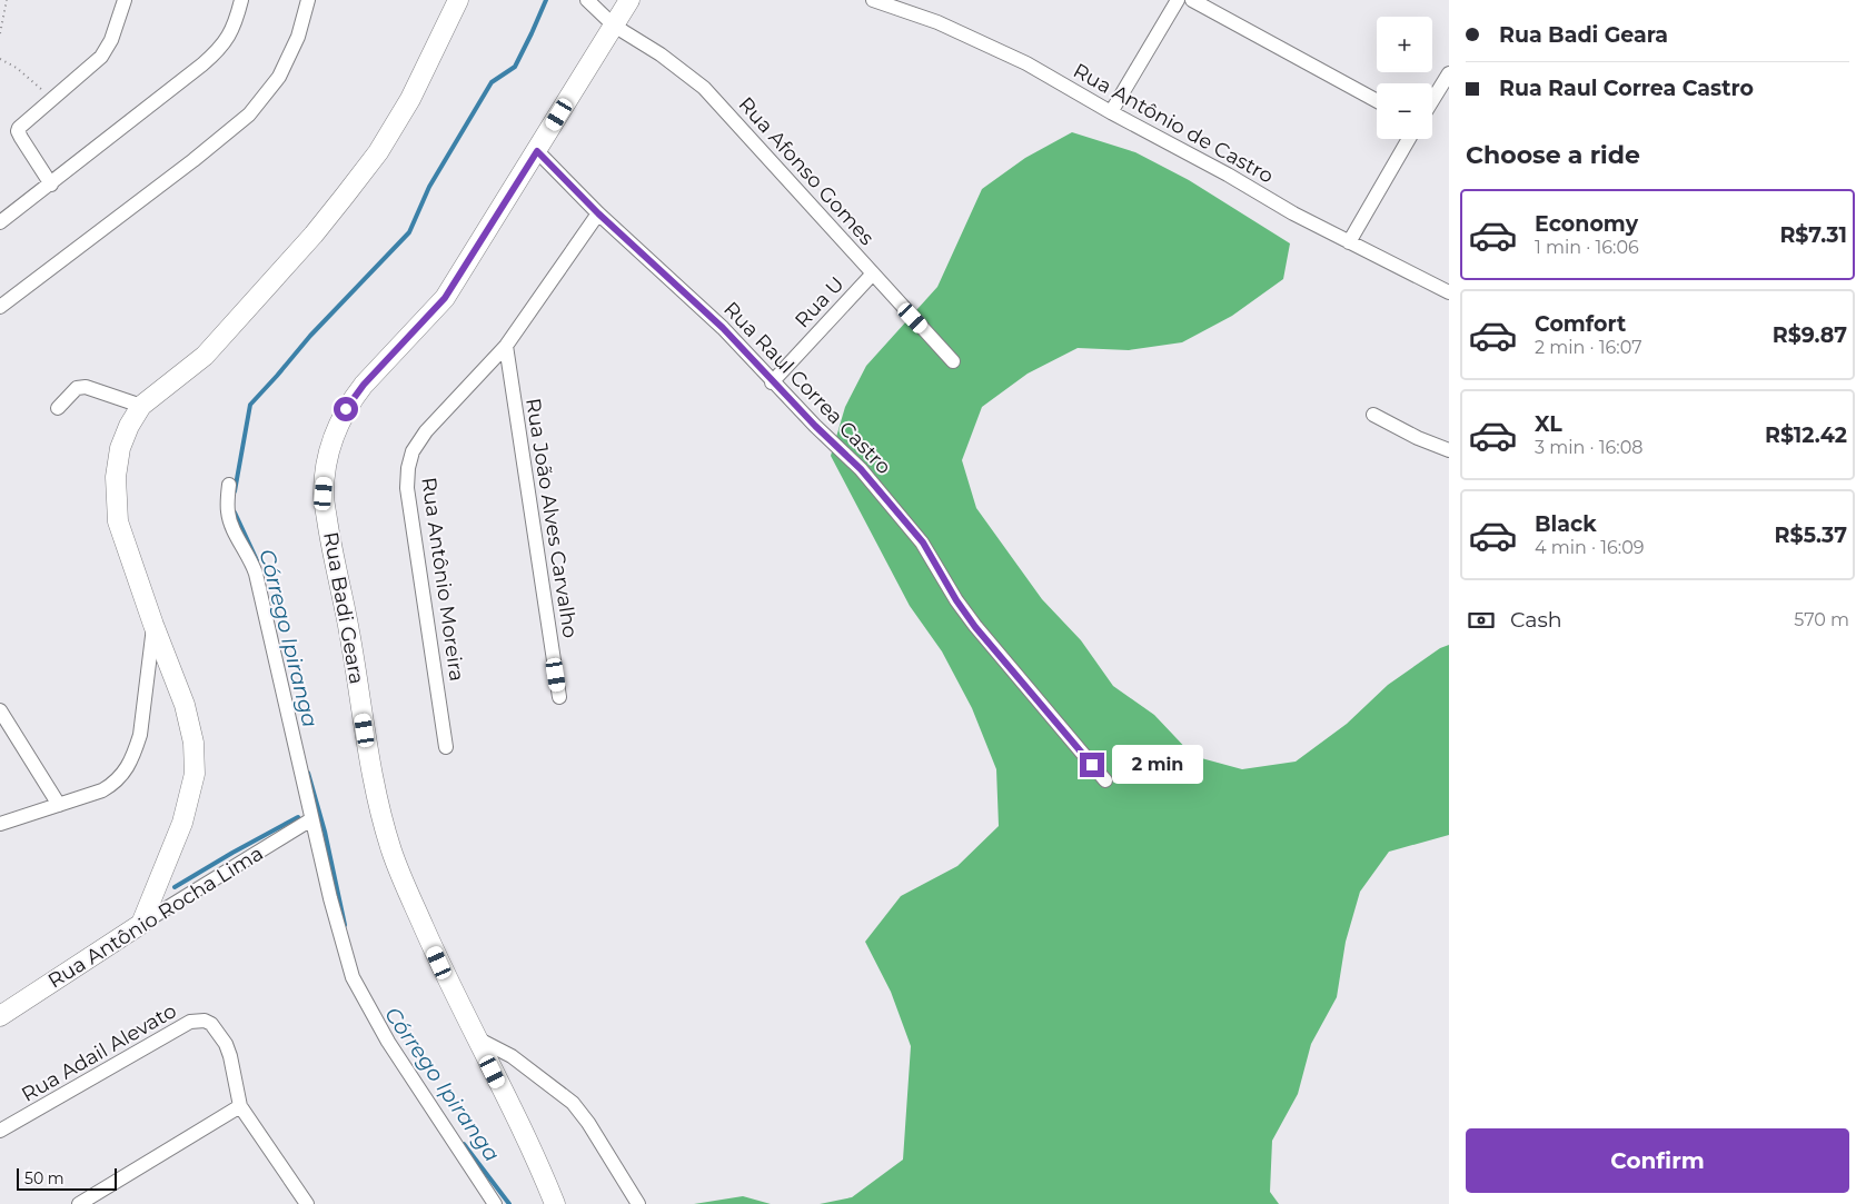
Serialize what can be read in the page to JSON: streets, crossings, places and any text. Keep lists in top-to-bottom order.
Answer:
{
  "streets": {
    "street": [
      "Rua Antônio de Castro",
      "Rua Afonso Gomes",
      "Rua U",
      "Rua Raul Correa Castro",
      "Rua João Alves Carvalho",
      "Rua Antônio Moreira",
      "Rua Badi Geara",
      "Rua Antônio Rocha Lima",
      "Rua Adail Alevato"
    ]
  },
  "crossings": [
    ["Rua Afonso Gomes", "Rua U"],
    ["Rua Afonso Gomes", "Rua Badi Geara"],
    ["Rua U", "Rua Raul Correa Castro"],
    ["Rua Raul Correa Castro", "Rua Antônio Moreira"],
    ["Rua Raul Correa Castro", "Rua Badi Geara"],
    ["Rua João Alves Carvalho", "Rua Antônio Moreira"]
  ],
  "water": ["Córrego Ipiranga"],
  "scale_bar": "50 m",
  "page": {
    "banner": ["Rua Badi Geara", "Rua Raul Correa Castro"],
    "map_buttons": ["+", "−"],
    "heading": "Choose a ride",
    "list": [
      {
        "name": "Economy",
        "note": "1 min · 16:06",
        "value": "R$7.31"
      },
      {
        "name": "Comfort",
        "note": "2 min · 16:07",
        "value": "R$9.87"
      },
      {
        "name": "XL",
        "note": "3 min · 16:08",
        "value": "R$12.42"
      },
      {
        "name": "Black",
        "note": "4 min · 16:09",
        "value": "R$5.37"
      }
    ],
    "pay": ["Cash", "570 m"],
    "bubble": "2 min",
    "buttons": "Confirm",
    "scale": "50 m"
  }
}
